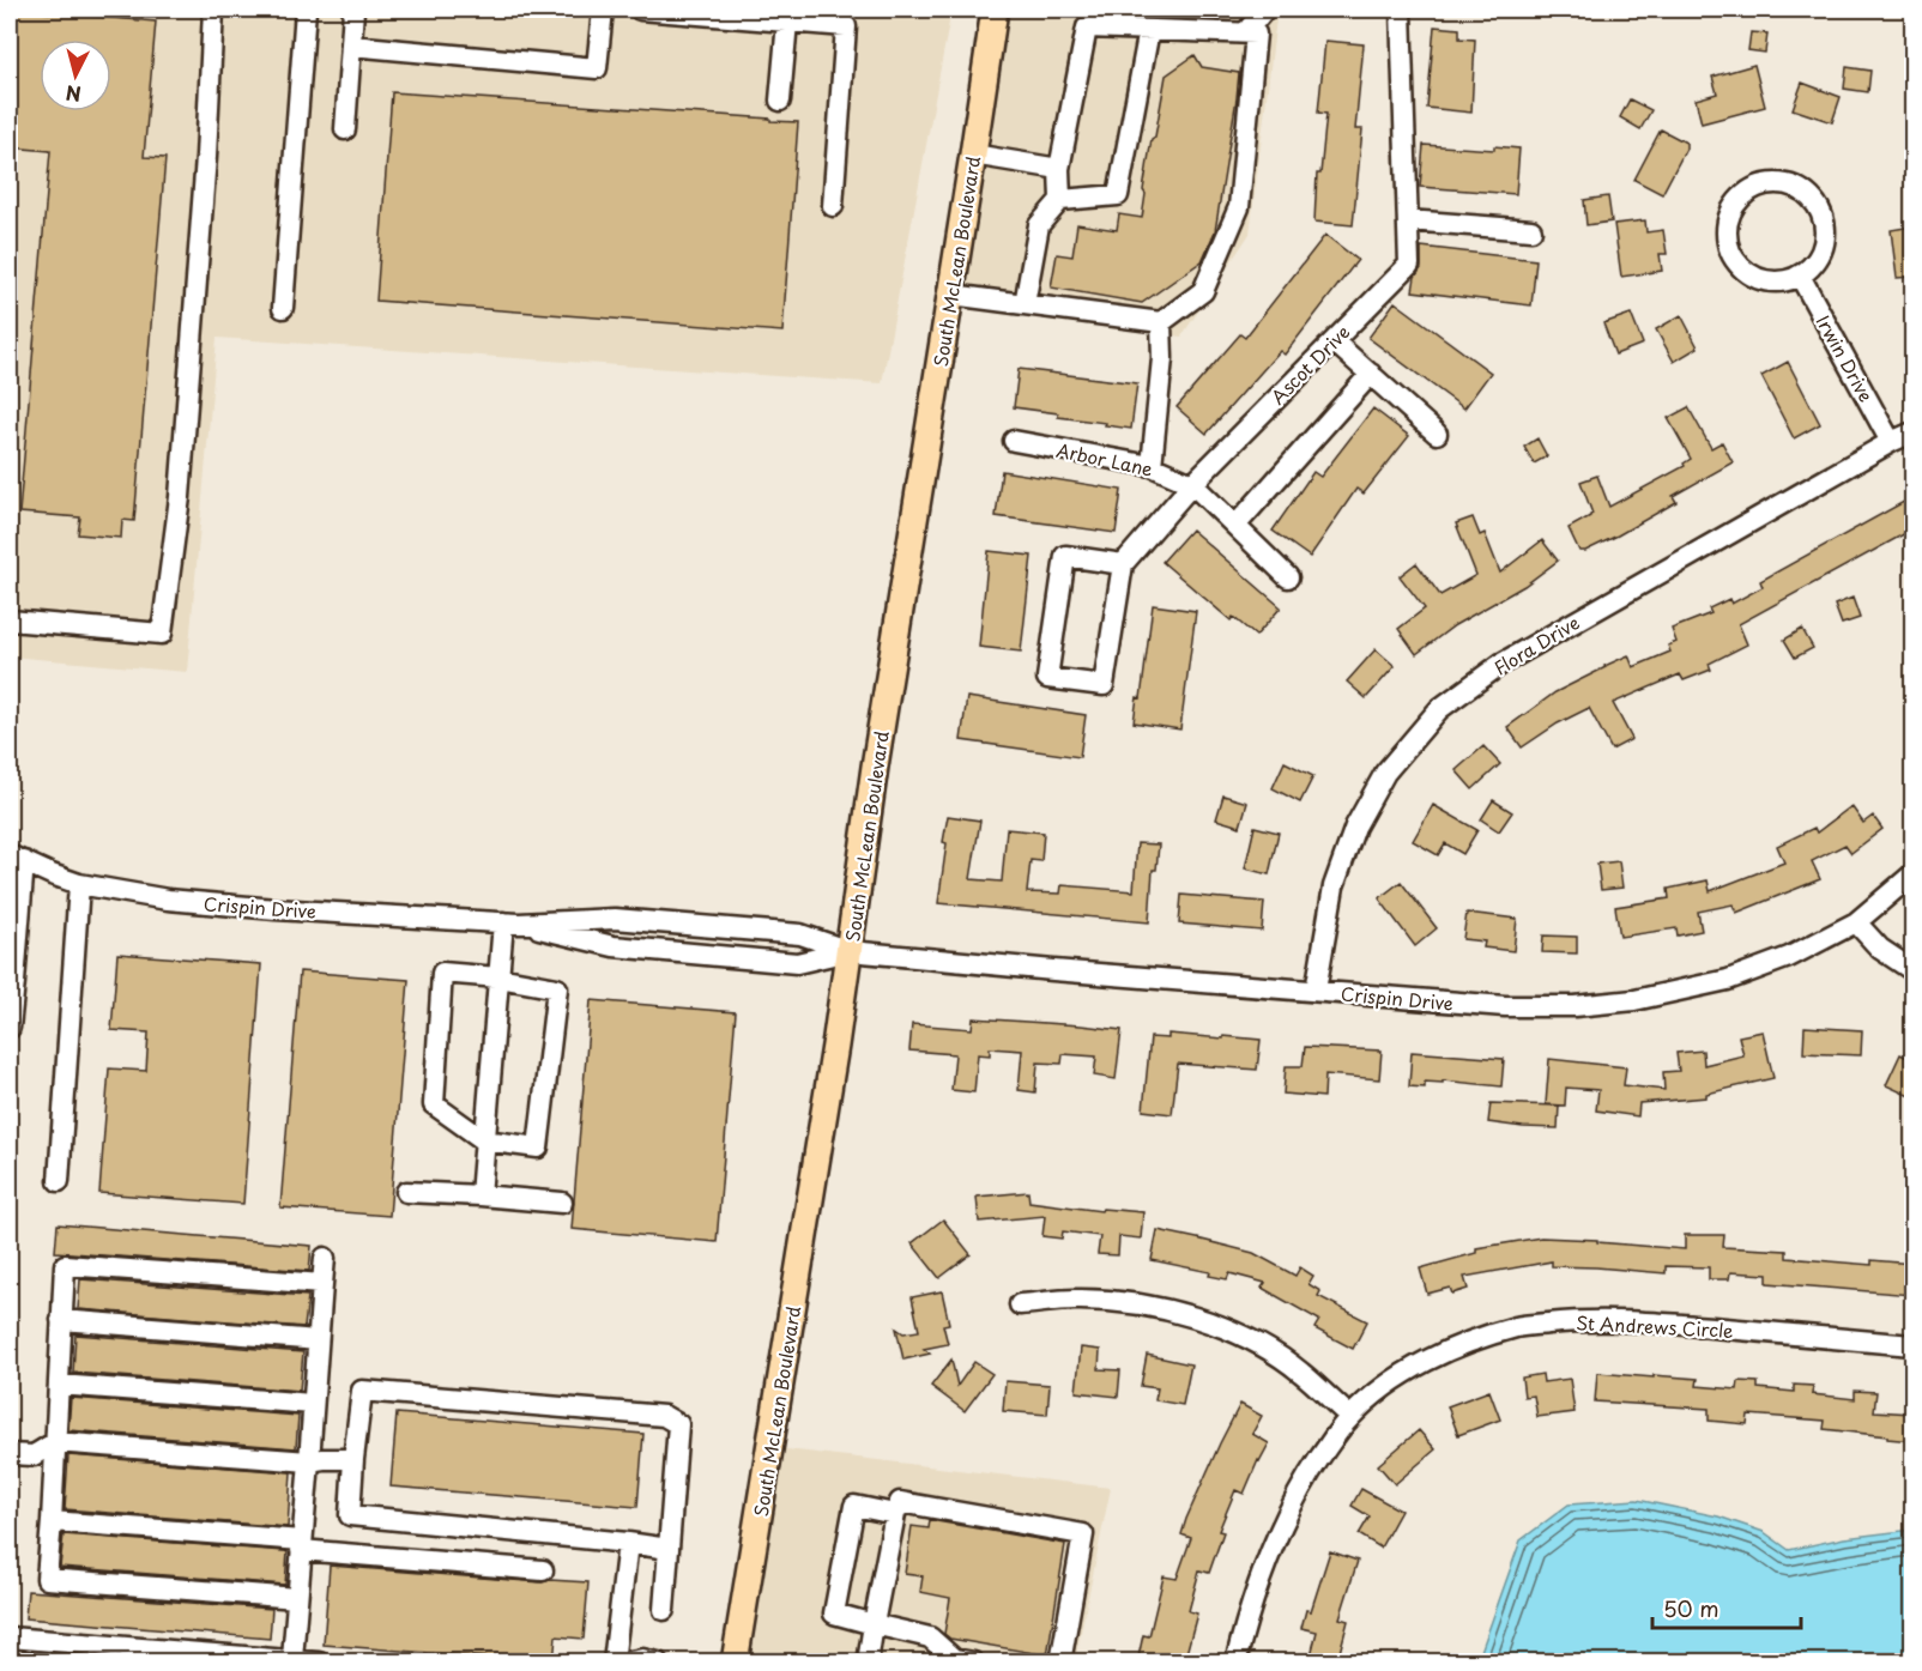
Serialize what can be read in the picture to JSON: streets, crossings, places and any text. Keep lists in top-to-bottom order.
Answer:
{
  "streets": {
    "main road": ["South McLean Boulevard"],
    "street": [
      "Irwin Drive",
      "Ascot Drive",
      "Arbor Lane",
      "Flora Drive",
      "Crispin Drive",
      "St Andrews Circle"
    ]
  },
  "crossings": [
    ["South McLean Boulevard", "Crispin Drive"],
    ["Irwin Drive", "Flora Drive"],
    ["Ascot Drive", "Arbor Lane"],
    ["Flora Drive", "Crispin Drive"]
  ],
  "scale_bar": "50 m",
  "north": "bottom"
}
